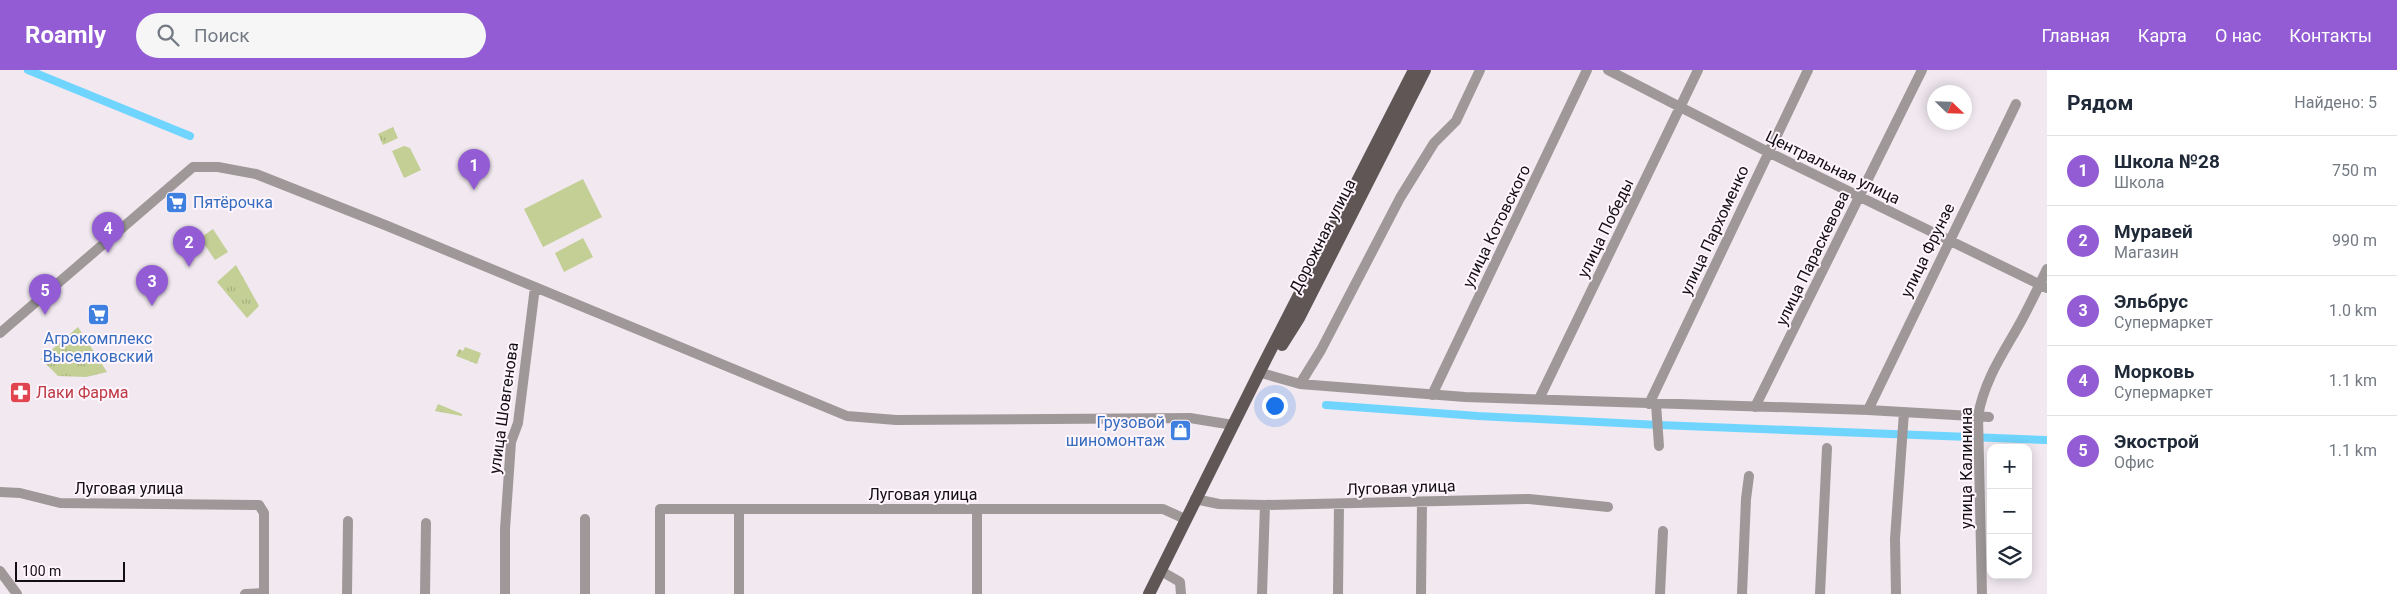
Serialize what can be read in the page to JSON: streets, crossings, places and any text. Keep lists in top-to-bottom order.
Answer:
{
  "streets": {
    "main road": ["Дорожная улица"],
    "street": [
      "Центральная улица",
      "улица Котовского",
      "улица Победы",
      "улица Пархоменко",
      "улица Фрунзе",
      "улица Параскевова",
      "улица Шовгенова",
      "улица Калинина",
      "Луговая улица"
    ]
  },
  "crossings": [
    ["Центральная улица", "улица Победы"],
    ["Центральная улица", "улица Пархоменко"],
    ["Центральная улица", "улица Фрунзе"],
    ["Центральная улица", "улица Параскевова"],
    ["Центральная улица", "улица Калинина"],
    ["Дорожная улица", "Луговая улица"]
  ],
  "places": {
    "supermarket": ["Пятёрочка", "Агрокомплекс Выселковский"],
    "pharmacy": ["Лаки Фарма"],
    "shop": ["Грузовой шиномонтаж"]
  },
  "scale_bar": "100 m",
  "north": "bottom right",
  "page": {
    "header": "Roamly",
    "search": "Поиск",
    "nav": [
      "Главная",
      "Карта",
      "О нас",
      "Контакты"
    ],
    "heading": ["Рядом", "Найдено: 5"],
    "list": [
      {
        "mark": "1",
        "name": "Школа №28",
        "note": "Школа",
        "value": "750 m"
      },
      {
        "mark": "2",
        "name": "Муравей",
        "note": "Магазин",
        "value": "990 m"
      },
      {
        "mark": "3",
        "name": "Эльбрус",
        "note": "Супермаркет",
        "value": "1.0 km"
      },
      {
        "mark": "4",
        "name": "Морковь",
        "note": "Супермаркет",
        "value": "1.1 km"
      },
      {
        "mark": "5",
        "name": "Экострой",
        "note": "Офис",
        "value": "1.1 km"
      }
    ],
    "pins": [
      "1",
      "4",
      "2",
      "3",
      "5"
    ],
    "map_buttons": ["+", "−"],
    "scale": "100 m"
  }
}
